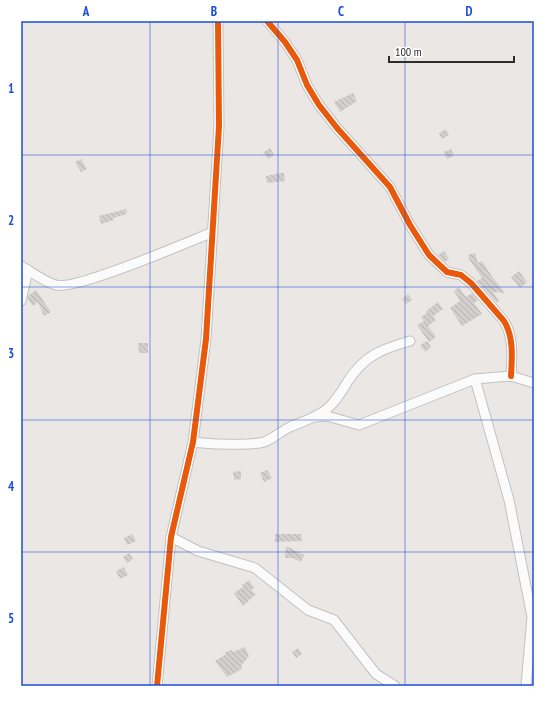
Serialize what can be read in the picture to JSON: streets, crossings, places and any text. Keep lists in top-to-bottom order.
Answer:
{
  "scale_bar": "100 m",
  "grid": {
    "columns": [
      "A",
      "B",
      "C",
      "D"
    ],
    "rows": [
      "1",
      "2",
      "3",
      "4",
      "5"
    ]
  }
}
